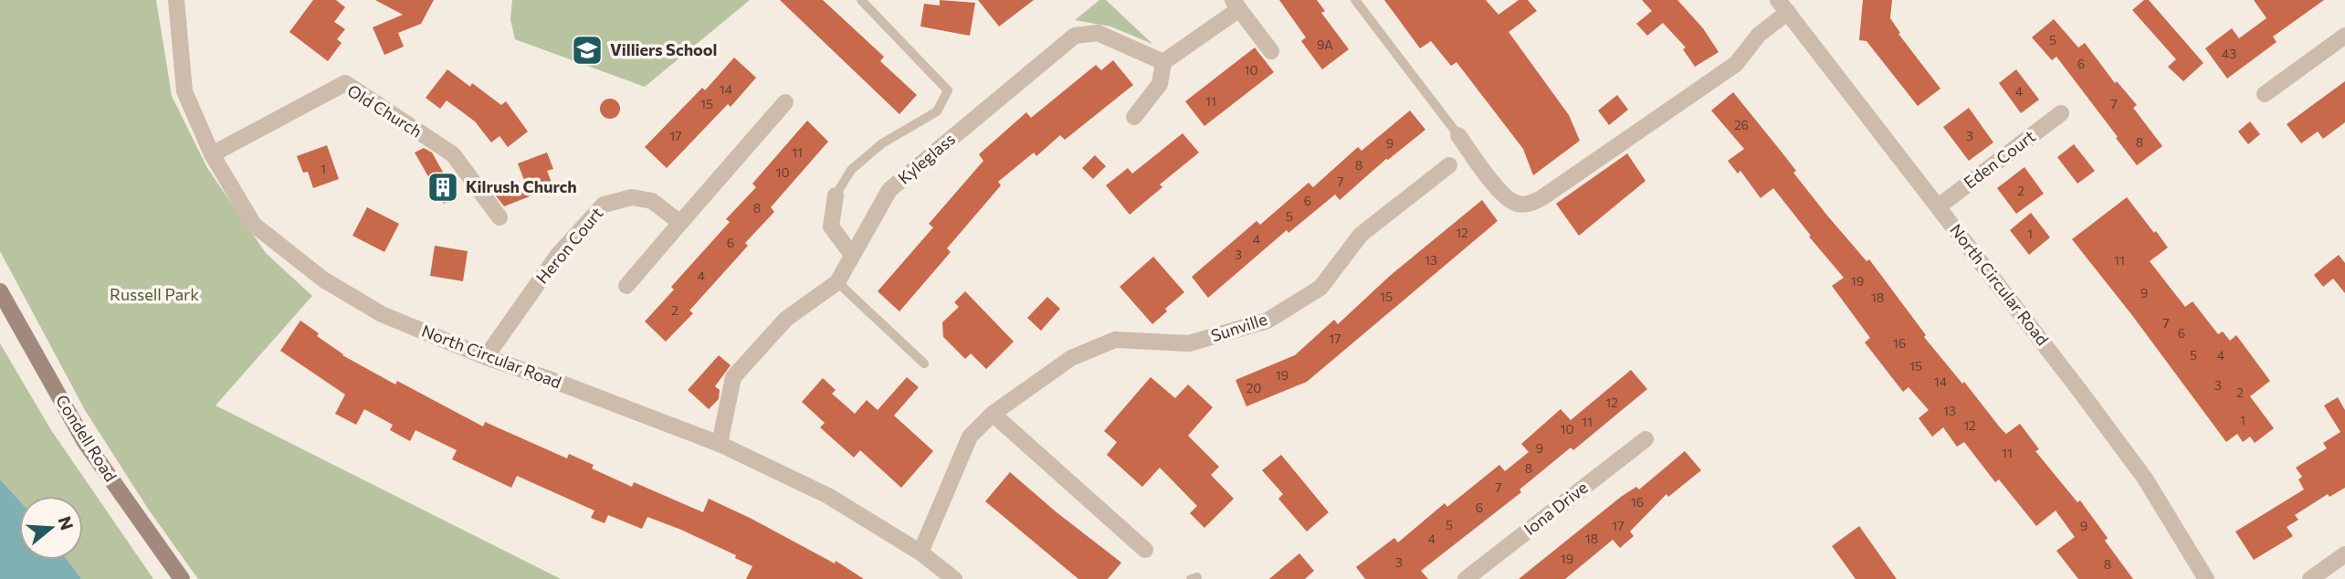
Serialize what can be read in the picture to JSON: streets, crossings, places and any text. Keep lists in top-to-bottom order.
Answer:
{
  "streets": {
    "main road": ["Condell Road"],
    "street": [
      "Old Church",
      "Kyleglass",
      "Eden Court",
      "Heron Court",
      "North Circular Road",
      "Sunville",
      "Iona Drive"
    ]
  },
  "crossings": [
    ["Old Church", "North Circular Road"],
    ["Kyleglass", "North Circular Road"],
    ["Eden Court", "North Circular Road"],
    ["Heron Court", "North Circular Road"],
    ["North Circular Road", "Sunville"]
  ],
  "parks": ["Russell Park"],
  "places": {
    "school or university": ["Villiers School"],
    "building": ["Kilrush Church"]
  },
  "house_numbers": [
    "5",
    "9A",
    "43",
    "6",
    "10",
    "14",
    "4",
    "11",
    "15",
    "7",
    "26",
    "17",
    "3",
    "8",
    "9",
    "11",
    "8",
    "1",
    "10",
    "7",
    "2",
    "6",
    "8",
    "5",
    "12",
    "1",
    "4",
    "6",
    "3",
    "13",
    "11",
    "4",
    "19",
    "9",
    "15",
    "18",
    "2",
    "7",
    "6",
    "17",
    "16",
    "5",
    "4",
    "15",
    "19",
    "14",
    "3",
    "20",
    "2",
    "12",
    "13",
    "1",
    "11",
    "12",
    "10",
    "9",
    "11",
    "8",
    "7",
    "16",
    "6",
    "5",
    "17",
    "9",
    "4",
    "18",
    "19",
    "3",
    "8"
  ],
  "north": "right"
}
